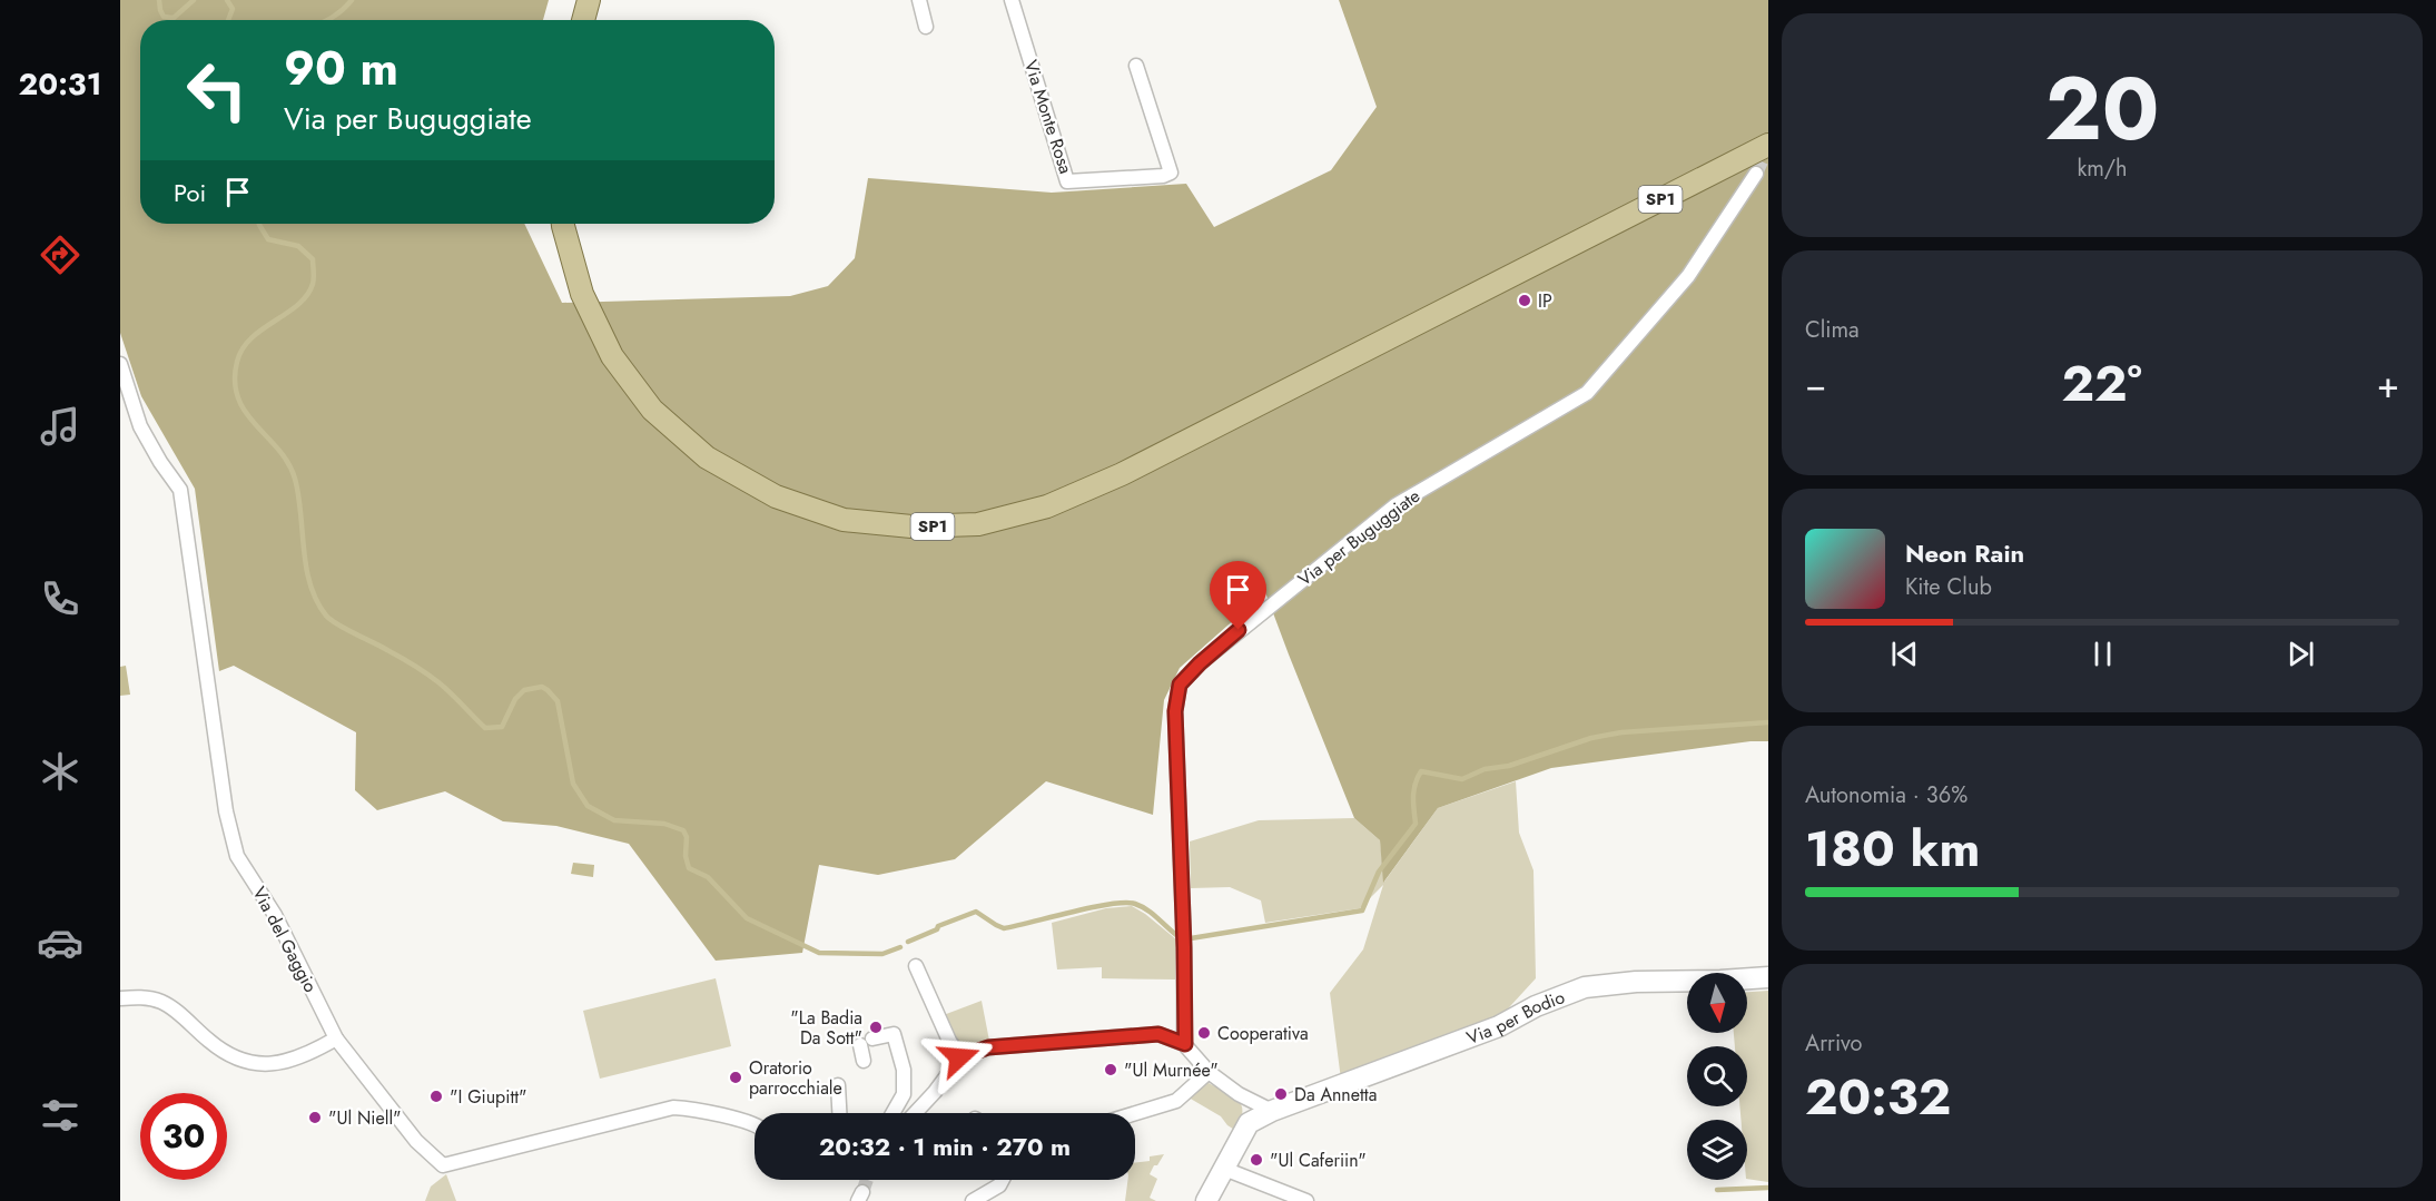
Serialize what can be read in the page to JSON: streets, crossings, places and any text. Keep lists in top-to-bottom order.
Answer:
{
  "streets": {
    "main road": ["SP1"],
    "street": [
      "Via Monte Rosa",
      "Via per Buguggiate",
      "Via del Gaggio",
      "Via per Bodio"
    ]
  },
  "places": [
    "IP",
    "\"La Badia Da Sott\"",
    "Cooperativa",
    "\"Ul Murnée\"",
    "Oratorio parrocchiale",
    "Da Annetta",
    "\"I Giupitt\"",
    "\"Ul Niell\"",
    "\"Ul Caferiin\""
  ],
  "north": "bottom",
  "page": {
    "tabs": "20:31",
    "tile": [
      ["20", "km/h"],
      "Clima",
      ["Autonomia · 36%", "180 km"],
      ["Arrivo", "20:32"]
    ],
    "turn": ["90 m", "Via per Buguggiate"],
    "then": "Poi",
    "heat": ["−", "22°", "+"],
    "song": ["Neon Rain", "Kite Club"],
    "limit": "30",
    "trip": "20:32 · 1 min · 270 m"
  }
}
